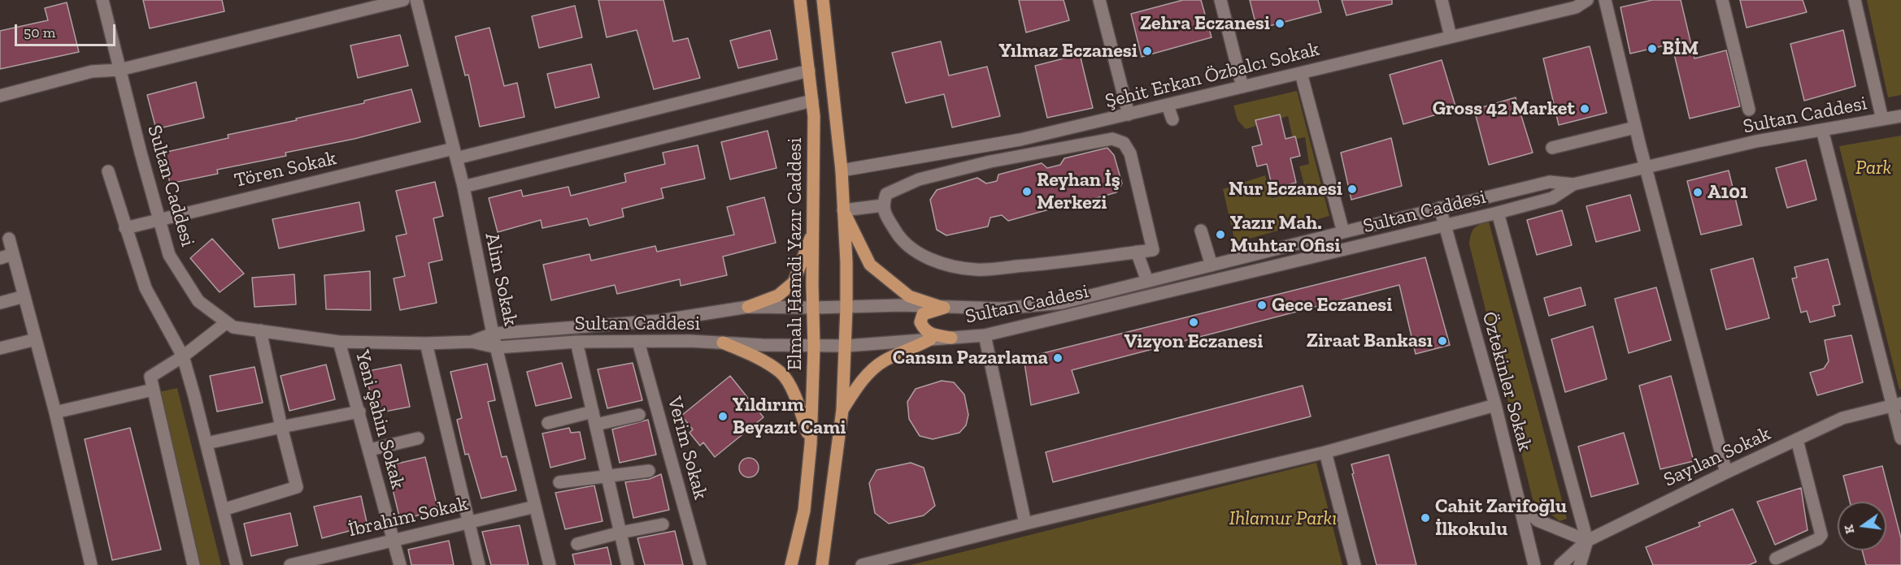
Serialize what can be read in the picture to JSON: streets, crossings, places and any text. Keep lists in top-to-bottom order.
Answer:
{
  "streets": {
    "main road": ["Elmalı Hamdi Yazır Caddesi"],
    "street": [
      "Şehit Erkan Özbalcı Sokak",
      "Sultan Caddesi",
      "Tören Sokak",
      "Alim Sokak",
      "Öztekinler Sokak",
      "Yeni Şahin Sokak",
      "Verim Sokak",
      "Sayılan Sokak",
      "İbrahim Sokak"
    ]
  },
  "crossings": [
    ["Sultan Caddesi", "Tören Sokak"],
    ["Sultan Caddesi", "Elmalı Hamdi Yazır Caddesi"],
    ["Sultan Caddesi", "Alim Sokak"],
    ["Sultan Caddesi", "Öztekinler Sokak"],
    ["Sultan Caddesi", "Yeni Şahin Sokak"],
    ["Sultan Caddesi", "Verim Sokak"],
    ["Tören Sokak", "Elmalı Hamdi Yazır Caddesi"],
    ["Tören Sokak", "Alim Sokak"],
    ["Alim Sokak", "İbrahim Sokak"],
    ["Yeni Şahin Sokak", "İbrahim Sokak"]
  ],
  "parks": ["Park", "Ihlamur Parkı"],
  "places": [
    "Zehra Eczanesi",
    "BİM",
    "Yılmaz Eczanesi",
    "Gross 42 Market",
    "Nur Eczanesi",
    "Reyhan İş Merkezi",
    "A101",
    "Yazır Mah. Muhtar Ofisi",
    "Gece Eczanesi",
    "Vizyon Eczanesi",
    "Ziraat Bankası",
    "Cansın Pazarlama",
    "Yıldırım Beyazıt Cami",
    "Cahit Zarifoğlu İlkokulu"
  ],
  "scale_bar": "50 m",
  "north": "left"
}
